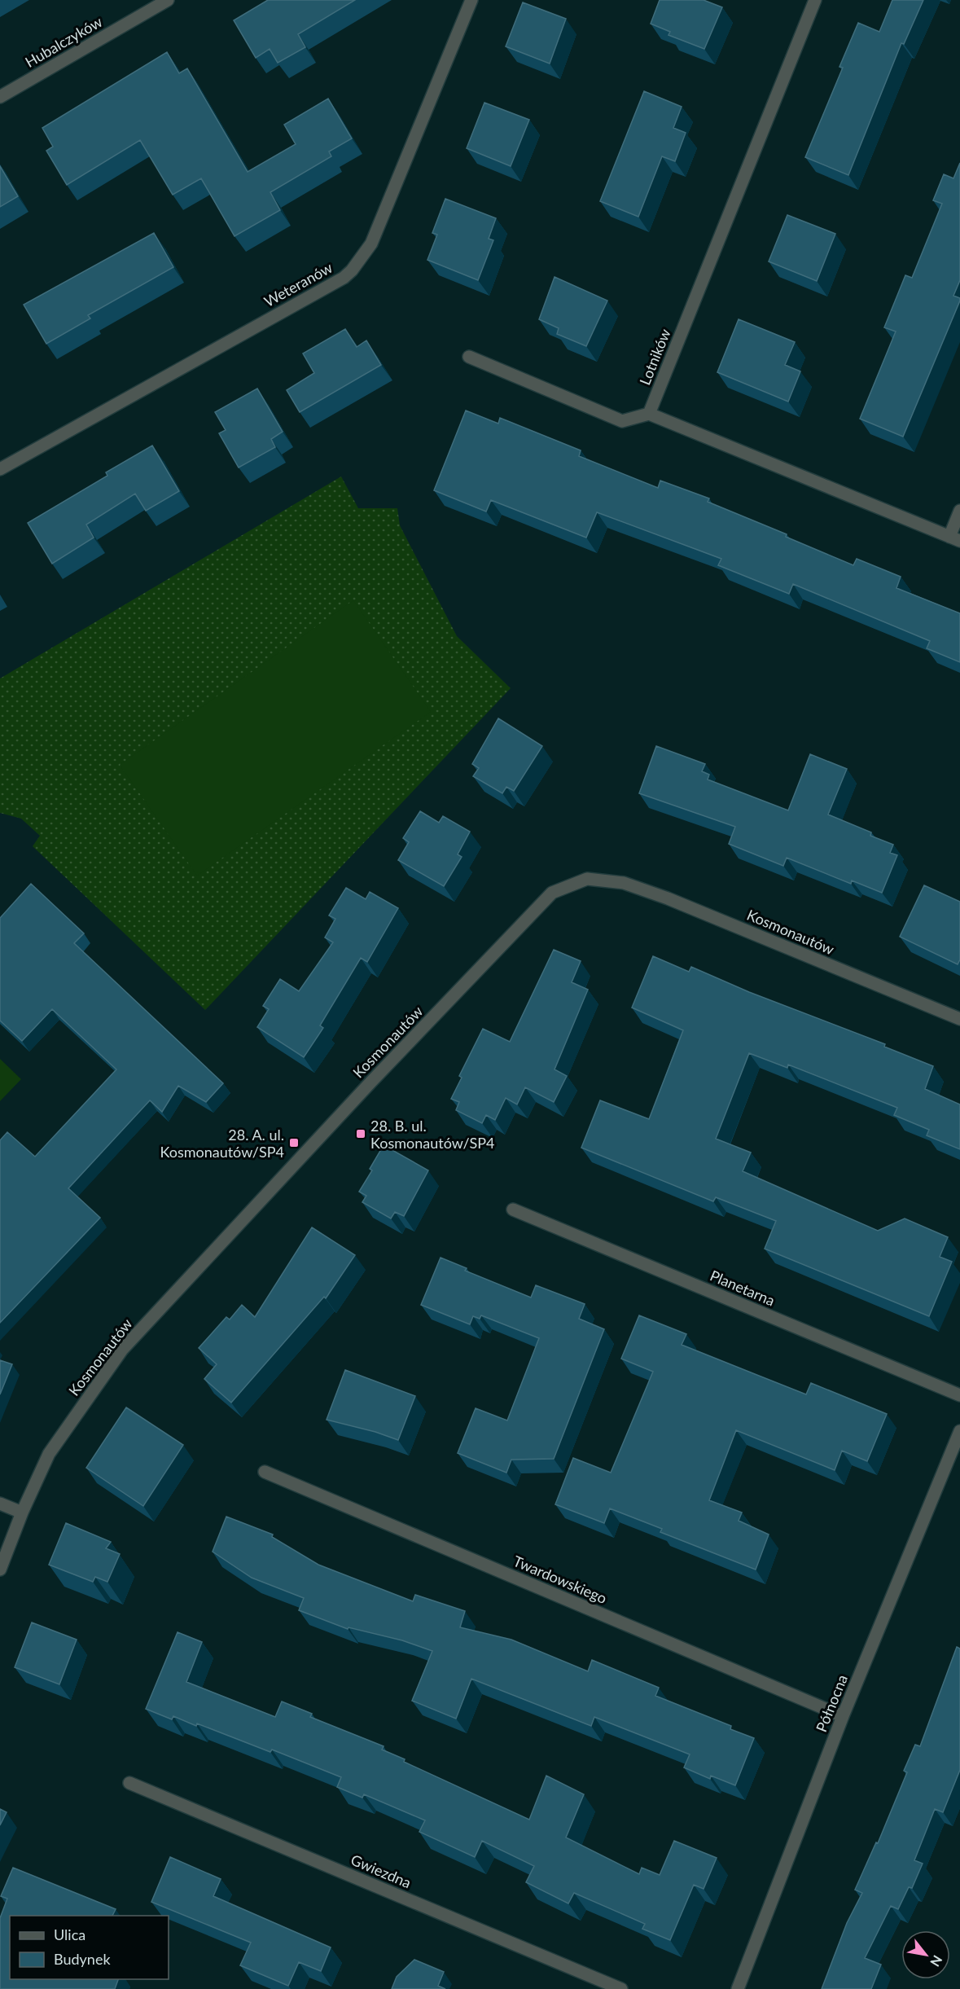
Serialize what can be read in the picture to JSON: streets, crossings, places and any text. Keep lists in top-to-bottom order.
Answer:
{
  "streets": {
    "street": [
      "Hubalczyków",
      "Weteranów",
      "Lotników",
      "Kosmonautów",
      "Planetarna",
      "Twardowskiego",
      "Północna",
      "Gwiezdna"
    ]
  },
  "crossings": [
    ["Twardowskiego", "Północna"]
  ],
  "places": {
    "transit": ["28. B. ul. Kosmonautów/SP4", "28. A. ul. Kosmonautów/SP4"]
  },
  "legend": ["Ulica", "Budynek"],
  "north": "bottom right"
}
